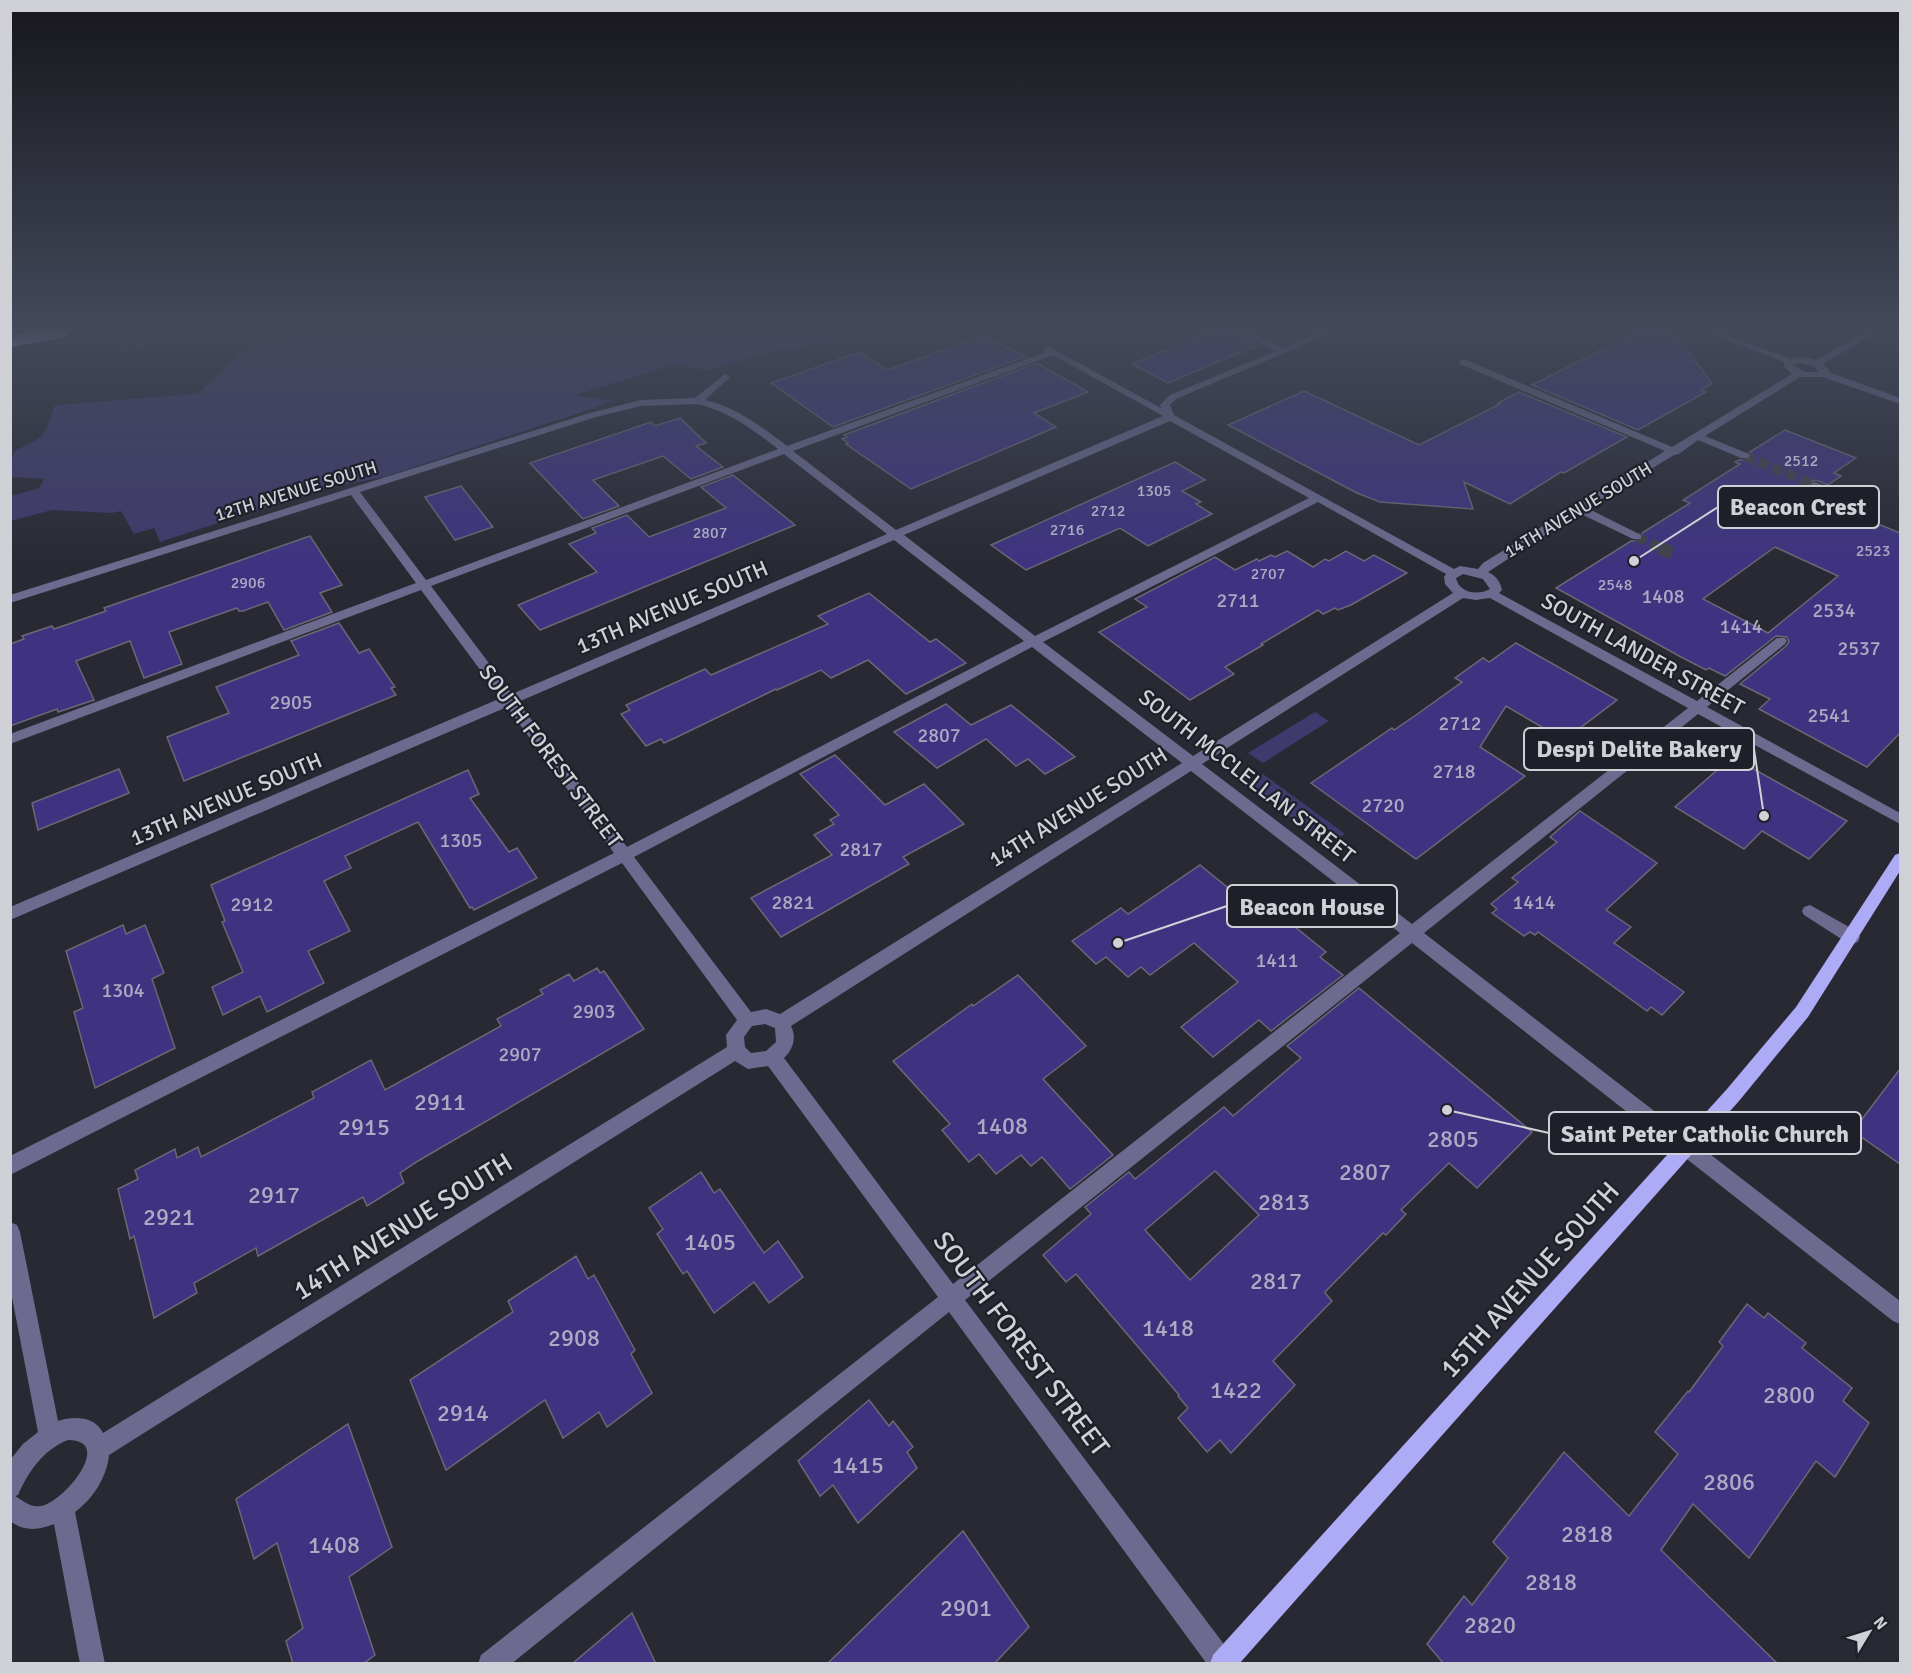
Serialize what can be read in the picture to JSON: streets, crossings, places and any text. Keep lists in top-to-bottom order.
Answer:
{
  "streets": {
    "main road": ["15TH AVENUE SOUTH"],
    "street": [
      "12TH AVENUE SOUTH",
      "14TH AVENUE SOUTH",
      "13TH AVENUE SOUTH",
      "SOUTH LANDER STREET",
      "SOUTH FOREST STREET",
      "SOUTH MCCLELLAN STREET"
    ]
  },
  "crossings": [
    ["12TH AVENUE SOUTH", "SOUTH FOREST STREET"],
    ["14TH AVENUE SOUTH", "SOUTH FOREST STREET"],
    ["14TH AVENUE SOUTH", "SOUTH MCCLELLAN STREET"],
    ["13TH AVENUE SOUTH", "SOUTH FOREST STREET"],
    ["13TH AVENUE SOUTH", "SOUTH MCCLELLAN STREET"],
    ["SOUTH FOREST STREET", "15TH AVENUE SOUTH"],
    ["SOUTH MCCLELLAN STREET", "15TH AVENUE SOUTH"]
  ],
  "places": [
    "Beacon Crest",
    "Despi Delite Bakery",
    "Beacon House",
    "Saint Peter Catholic Church"
  ],
  "house_numbers": [
    "2512",
    "1305",
    "2712",
    "2716",
    "2807",
    "2523",
    "2707",
    "2906",
    "2548",
    "1408",
    "2711",
    "2534",
    "1414",
    "2537",
    "2905",
    "2541",
    "2712",
    "2807",
    "2718",
    "2720",
    "1305",
    "2817",
    "2821",
    "1414",
    "2912",
    "1411",
    "1304",
    "2903",
    "2907",
    "2911",
    "1408",
    "2915",
    "2805",
    "2807",
    "2917",
    "2813",
    "2921",
    "1405",
    "2817",
    "1418",
    "2908",
    "1422",
    "2800",
    "2914",
    "1415",
    "2806",
    "2818",
    "1408",
    "2818",
    "2901",
    "2820"
  ],
  "north": "top right"
}
